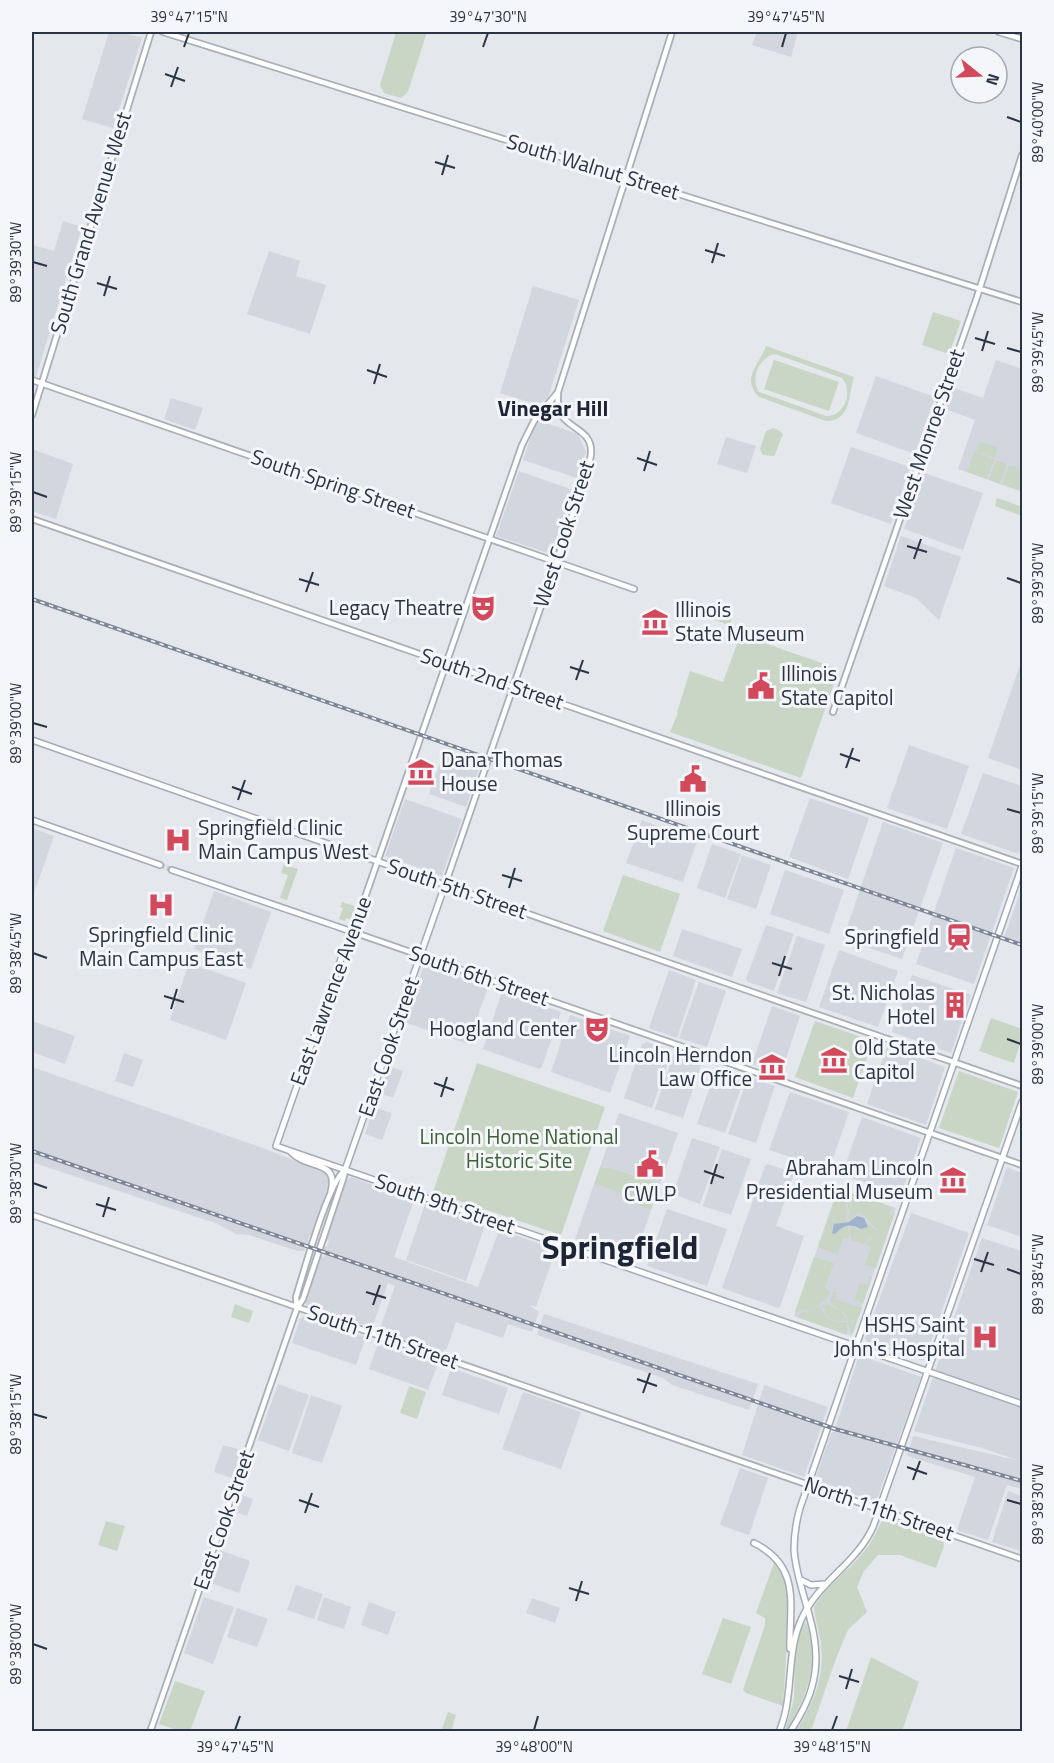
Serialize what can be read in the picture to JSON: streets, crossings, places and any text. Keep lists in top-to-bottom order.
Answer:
{
  "streets": {
    "main road": [
      "South 5th Street",
      "South 6th Street",
      "East Lawrence Avenue",
      "East Cook Street",
      "South 9th Street"
    ],
    "street": [
      "South Walnut Street",
      "South Grand Avenue West",
      "West Monroe Street",
      "South Spring Street",
      "West Cook Street",
      "South 2nd Street",
      "South 11th Street",
      "North 11th Street"
    ]
  },
  "crossings": [
    ["South Walnut Street", "West Monroe Street"],
    ["South Grand Avenue West", "South Spring Street"],
    ["South Spring Street", "West Cook Street"],
    ["South Spring Street", "East Lawrence Avenue"],
    ["West Cook Street", "East Lawrence Avenue"],
    ["West Cook Street", "East Cook Street"],
    ["South 2nd Street", "East Lawrence Avenue"],
    ["South 2nd Street", "East Cook Street"],
    ["South 5th Street", "East Lawrence Avenue"],
    ["South 5th Street", "East Cook Street"],
    ["South 6th Street", "East Lawrence Avenue"],
    ["South 6th Street", "East Cook Street"],
    ["East Lawrence Avenue", "South 9th Street"],
    ["East Cook Street", "South 9th Street"],
    ["East Cook Street", "South 11th Street"],
    ["South 11th Street", "North 11th Street"]
  ],
  "districts": ["Vinegar Hill", "Springfield"],
  "parks": ["Lincoln Home National Historic Site"],
  "places": {
    "theatre": ["Legacy Theatre", "Hoogland Center"],
    "museum": [
      "Illinois State Museum",
      "Dana Thomas House",
      "Old State Capitol",
      "Lincoln Herndon Law Office",
      "Abraham Lincoln Presidential Museum"
    ],
    "public building": ["Illinois State Capitol", "Illinois Supreme Court", "CWLP"],
    "hospital": ["Springfield Clinic Main Campus West", "Springfield Clinic Main Campus East", "HSHS Saint John's Hospital"],
    "station": ["Springfield"],
    "building": ["St. Nicholas Hotel"]
  },
  "north": "right",
  "coordinates": [
    "39°47'15\"N",
    "39°47'30\"N",
    "39°47'45\"N",
    "89°40'00\"W",
    "89°39'30\"W",
    "89°39'45\"W",
    "89°39'15\"W",
    "89°39'00\"W",
    "89°38'45\"W",
    "89°38'30\"W",
    "89°38'15\"W",
    "89°38'00\"W",
    "39°48'00\"N",
    "39°48'15\"N"
  ]
}
